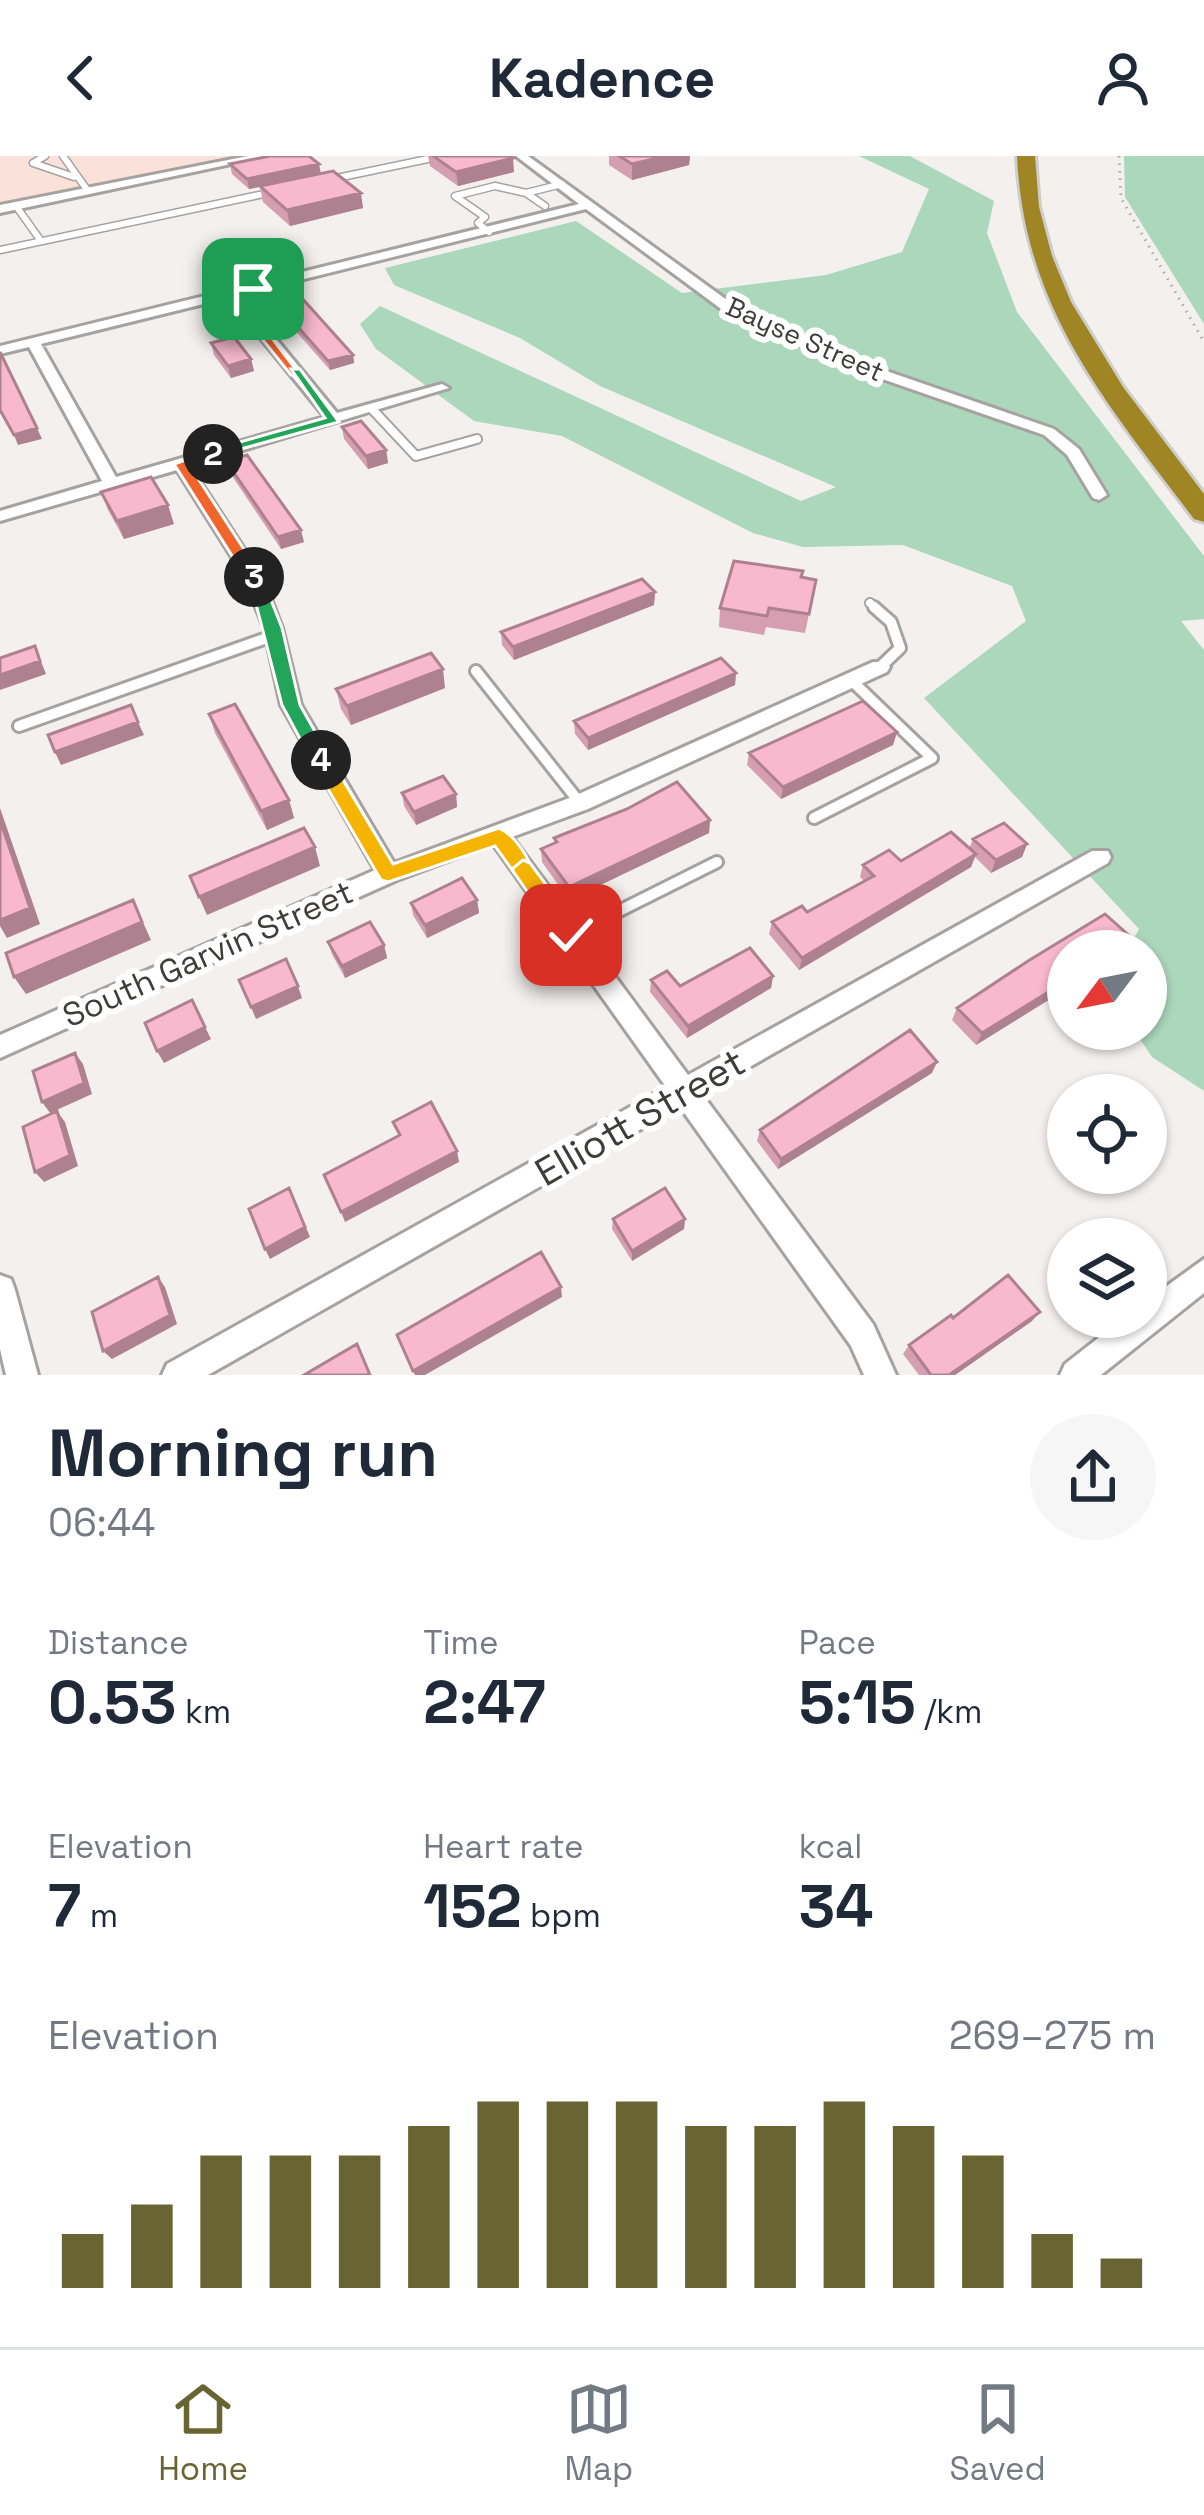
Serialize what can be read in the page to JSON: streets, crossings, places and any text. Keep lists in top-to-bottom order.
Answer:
{
  "streets": {
    "street": ["Bayse Street", "South Garvin Street", "Elliott Street"]
  },
  "north": "bottom left",
  "page": {
    "header": "Kadence",
    "pins": ["2", "3", "4"],
    "heading": ["Morning run", "06:44"],
    "stats": [
      ["Distance", "0.53 km"],
      ["Time", "2:47"],
      ["Pace", "5:15 /km"],
      ["Elevation", "7 m"],
      ["Heart rate", "152 bpm"],
      ["kcal", "34"]
    ],
    "chart": ["Elevation", "269–275 m"],
    "tabs": ["Home", "Map", "Saved"]
  }
}
